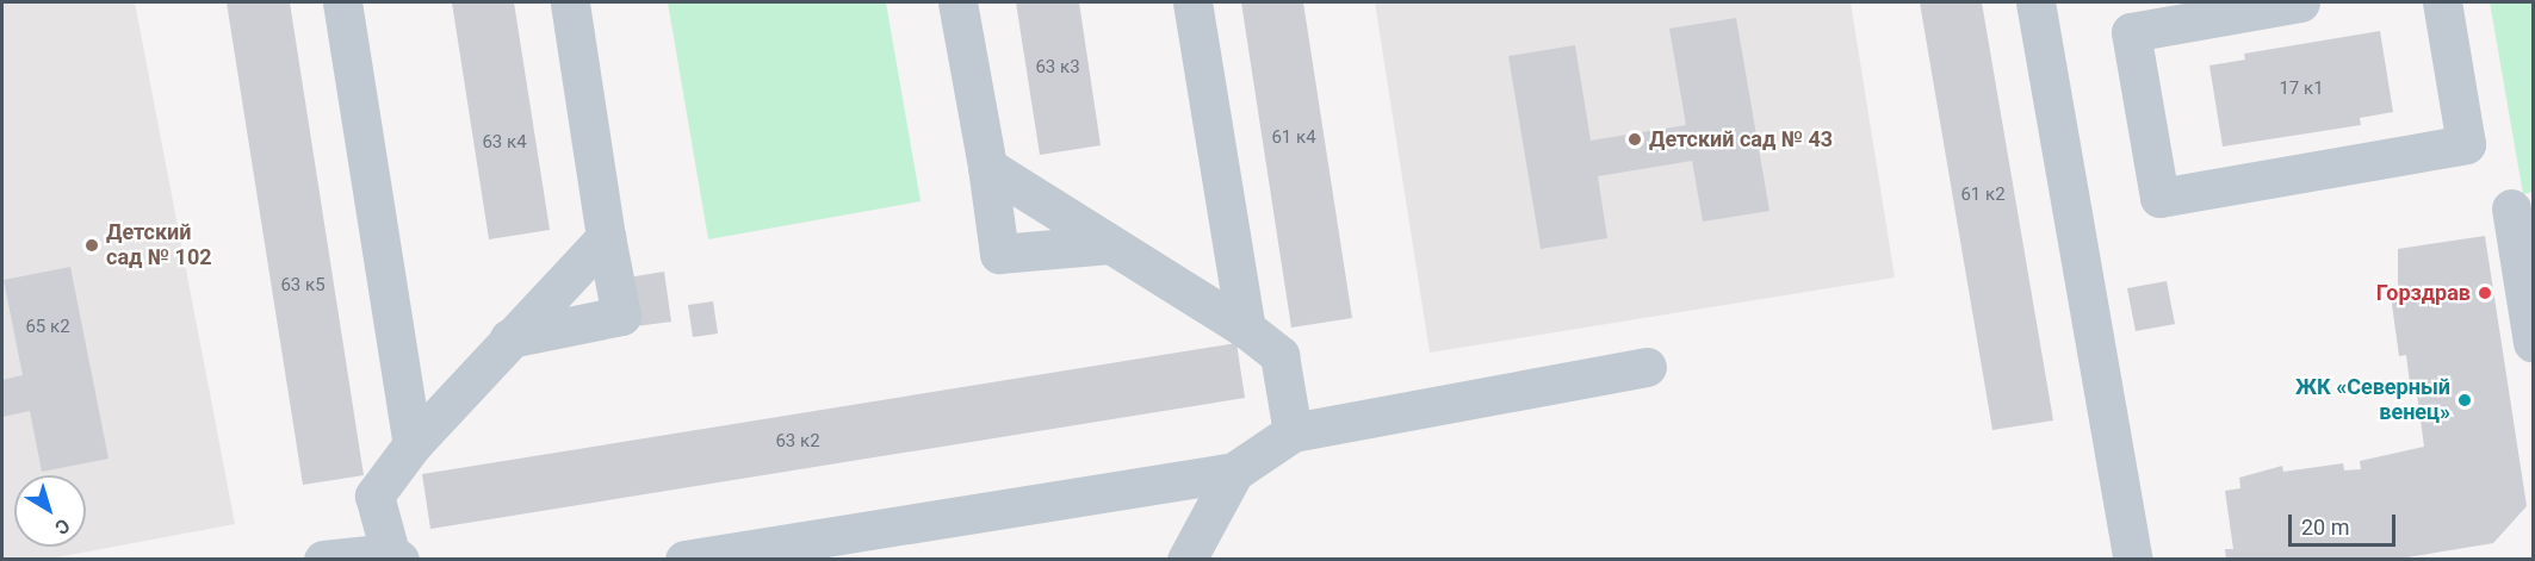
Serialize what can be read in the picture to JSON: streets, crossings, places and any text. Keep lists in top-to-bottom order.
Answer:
{
  "places": [
    "Детский сад № 43",
    "Детский сад № 102",
    "Горздрав",
    "ЖК «Северный венец»"
  ],
  "house_numbers": [
    "63 к3",
    "17 к1",
    "61 к4",
    "63 к4",
    "61 к2",
    "63 к5",
    "65 к2",
    "63 к2"
  ],
  "scale_bar": "20 m",
  "north": "bottom right"
}
